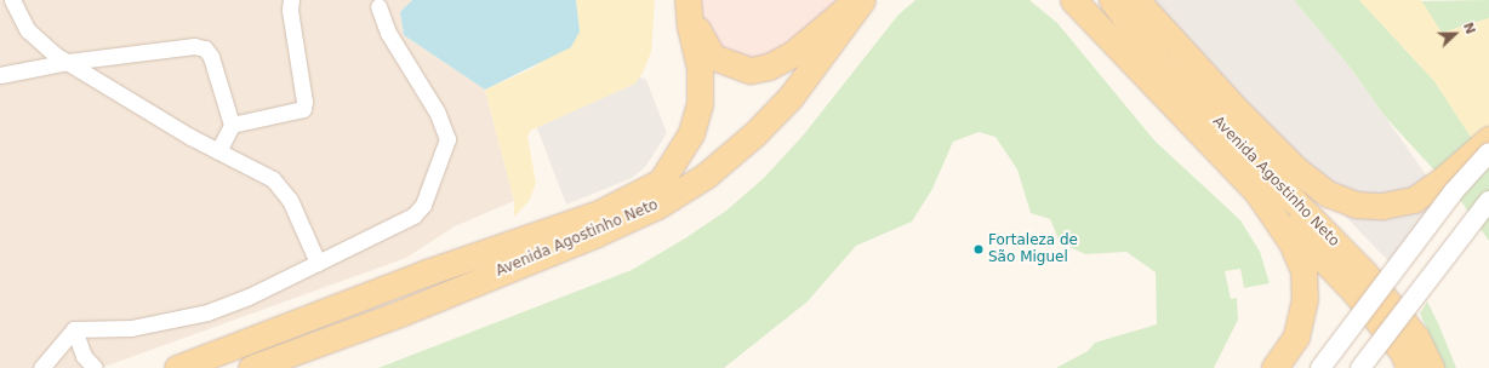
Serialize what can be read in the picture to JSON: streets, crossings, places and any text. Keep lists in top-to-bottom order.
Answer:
{
  "streets": {
    "main road": ["Avenida Agostinho Neto"]
  },
  "places": ["Fortaleza de São Miguel"],
  "north": "right"
}
